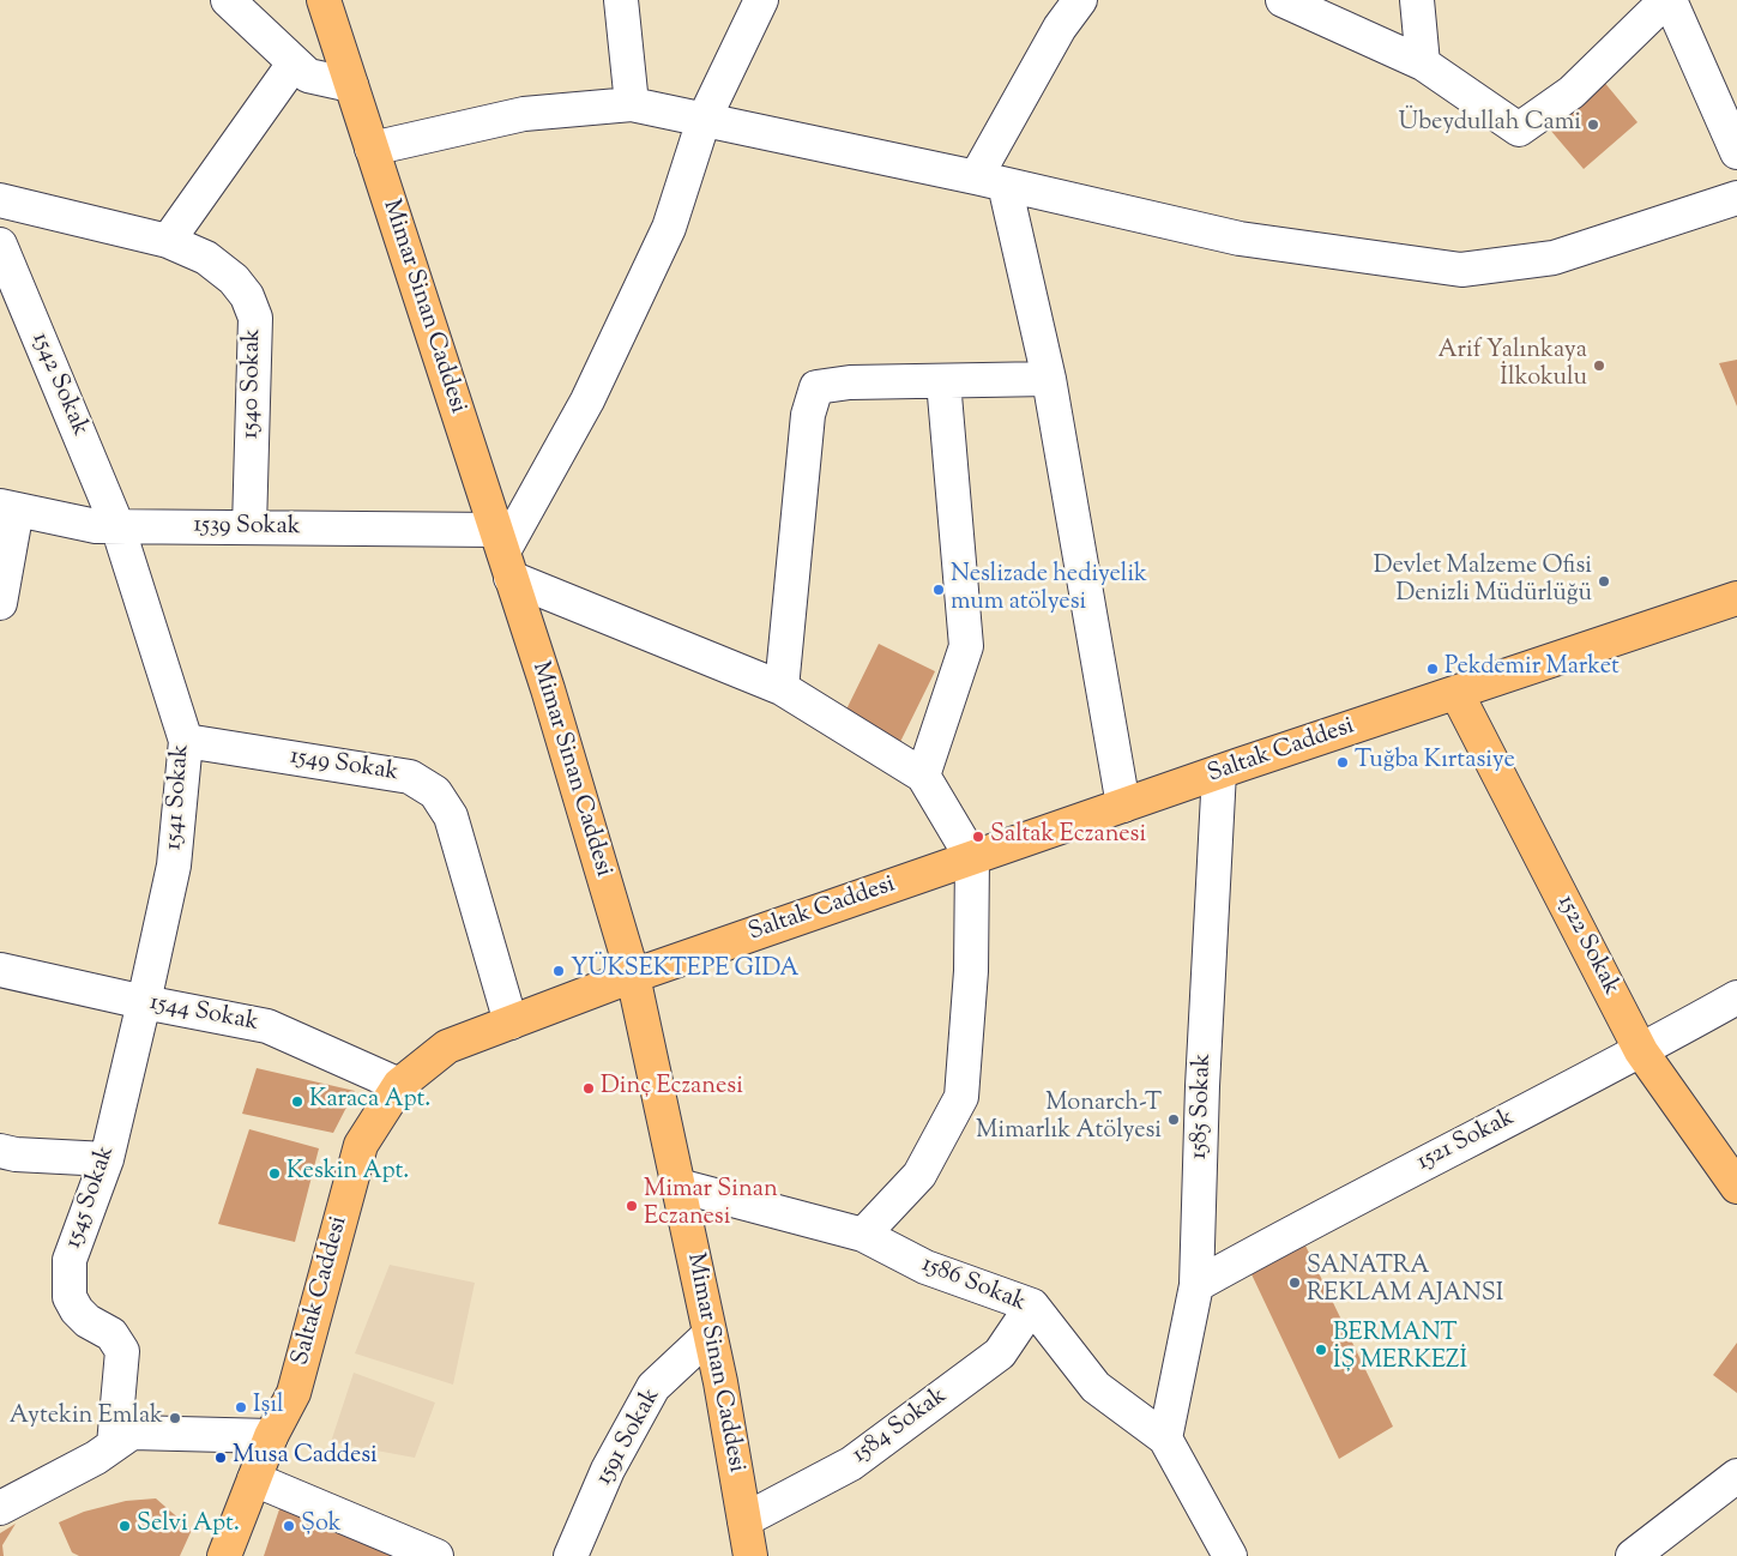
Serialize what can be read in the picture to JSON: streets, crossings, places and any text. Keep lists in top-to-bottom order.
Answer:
{
  "streets": {
    "main road": ["Mimar Sinan Caddesi", "Saltak Caddesi", "1522 Sokak"],
    "street": [
      "1540 Sokak",
      "1542 Sokak",
      "1539 Sokak",
      "1549 Sokak",
      "1541 Sokak",
      "1544 Sokak",
      "1585 Sokak",
      "1521 Sokak",
      "1545 Sokak",
      "1586 Sokak",
      "1584 Sokak",
      "1591 Sokak"
    ]
  },
  "crossings": [
    ["Mimar Sinan Caddesi", "1539 Sokak"],
    ["Mimar Sinan Caddesi", "Saltak Caddesi"],
    ["Mimar Sinan Caddesi", "1586 Sokak"],
    ["Mimar Sinan Caddesi", "1584 Sokak"],
    ["Mimar Sinan Caddesi", "1591 Sokak"],
    ["1540 Sokak", "1539 Sokak"],
    ["1542 Sokak", "1539 Sokak"],
    ["1542 Sokak", "1541 Sokak"],
    ["1539 Sokak", "1541 Sokak"],
    ["Saltak Caddesi", "1549 Sokak"],
    ["Saltak Caddesi", "1522 Sokak"],
    ["Saltak Caddesi", "1544 Sokak"],
    ["Saltak Caddesi", "1585 Sokak"],
    ["1549 Sokak", "1541 Sokak"],
    ["1541 Sokak", "1544 Sokak"],
    ["1541 Sokak", "1545 Sokak"],
    ["1522 Sokak", "1521 Sokak"],
    ["1544 Sokak", "1545 Sokak"],
    ["1585 Sokak", "1521 Sokak"],
    ["1585 Sokak", "1586 Sokak"],
    ["1586 Sokak", "1584 Sokak"]
  ],
  "places": [
    "Übeydullah Cami",
    "Arif Yalınkaya İlkokulu",
    "Devlet Malzeme Ofisi Denizli Müdürlüğü",
    "Neslizade hediyelik mum atölyesi",
    "Pekdemir Market",
    "Tuğba Kırtasiye",
    "Saltak Eczanesi",
    "YÜKSEKTEPE GIDA",
    "Dinç Eczanesi",
    "Karaca Apt.",
    "Monarch-T Mimarlık Atölyesi",
    "Keskin Apt.",
    "Mimar Sinan Eczanesi",
    "SANATRA REKLAM AJANSI",
    "BERMANT İŞ MERKEZİ",
    "Işıl",
    "Aytekin Emlak",
    "Musa Caddesi",
    "Selvi Apt.",
    "Şok"
  ]
}
